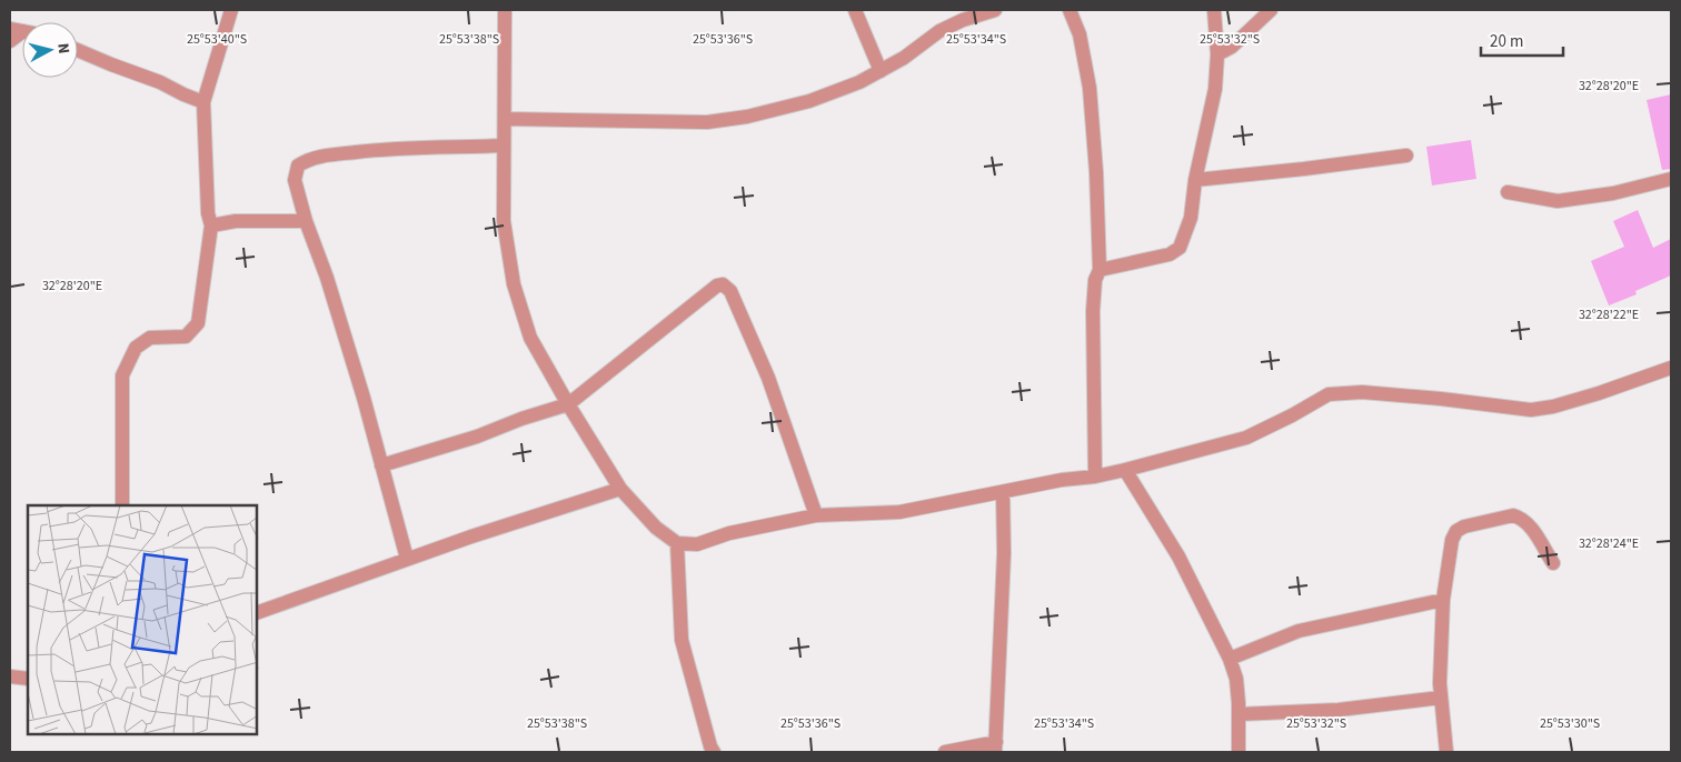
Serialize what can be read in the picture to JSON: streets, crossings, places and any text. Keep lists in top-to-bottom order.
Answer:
{
  "scale_bar": "20 m",
  "north": "right",
  "coordinates": [
    "25°53'40\"S",
    "25°53'38\"S",
    "25°53'36\"S",
    "25°53'34\"S",
    "25°53'32\"S",
    "32°28'20\"E",
    "32°28'22\"E",
    "32°28'24\"E",
    "25°53'30\"S"
  ]
}
